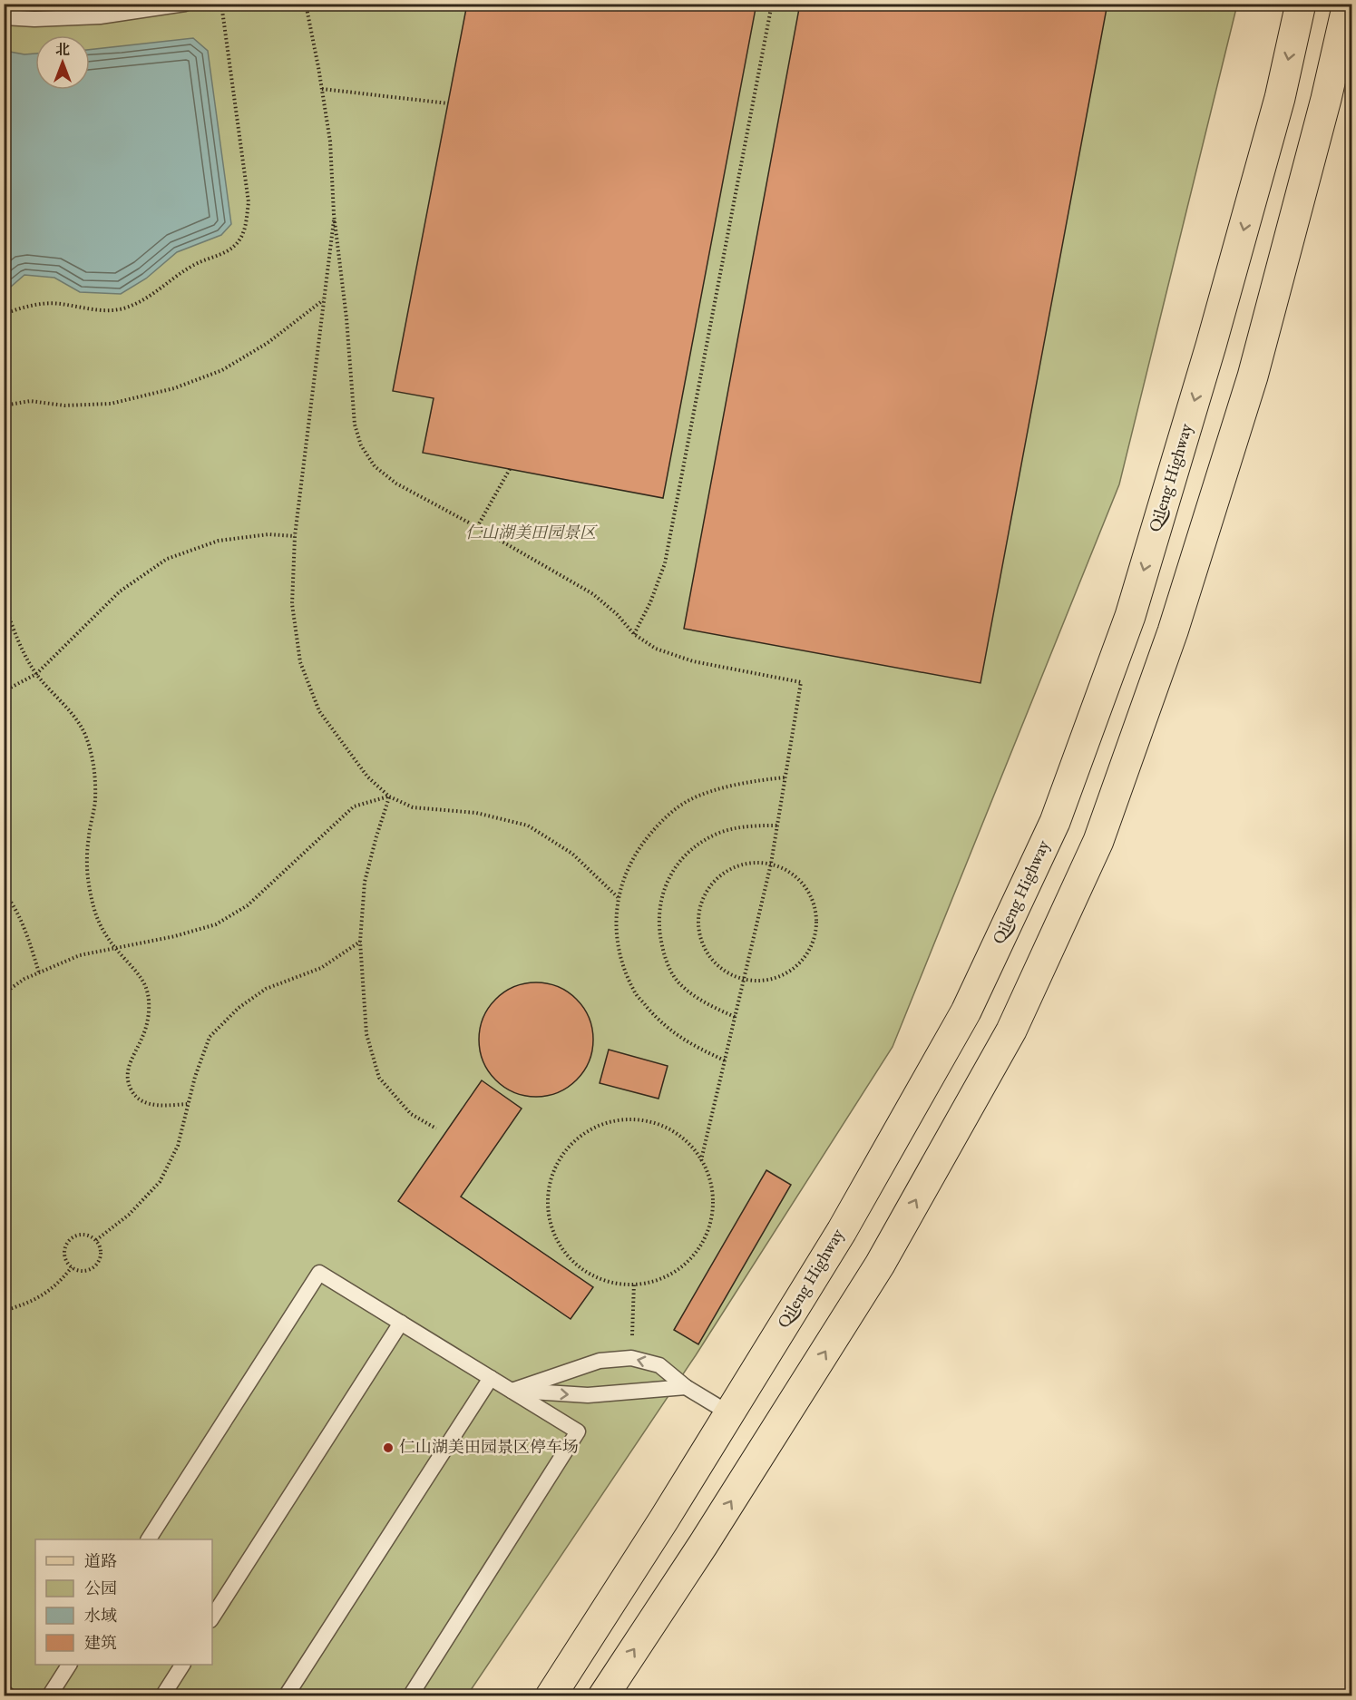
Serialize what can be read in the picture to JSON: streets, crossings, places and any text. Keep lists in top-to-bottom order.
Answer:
{
  "streets": {
    "main road": ["Qileng Highway"]
  },
  "parks": ["仁山湖美田园景区"],
  "places": ["仁山湖美田园景区停车场"],
  "legend": [
    "道路",
    "公园",
    "水域",
    "建筑"
  ],
  "north": "top"
}
